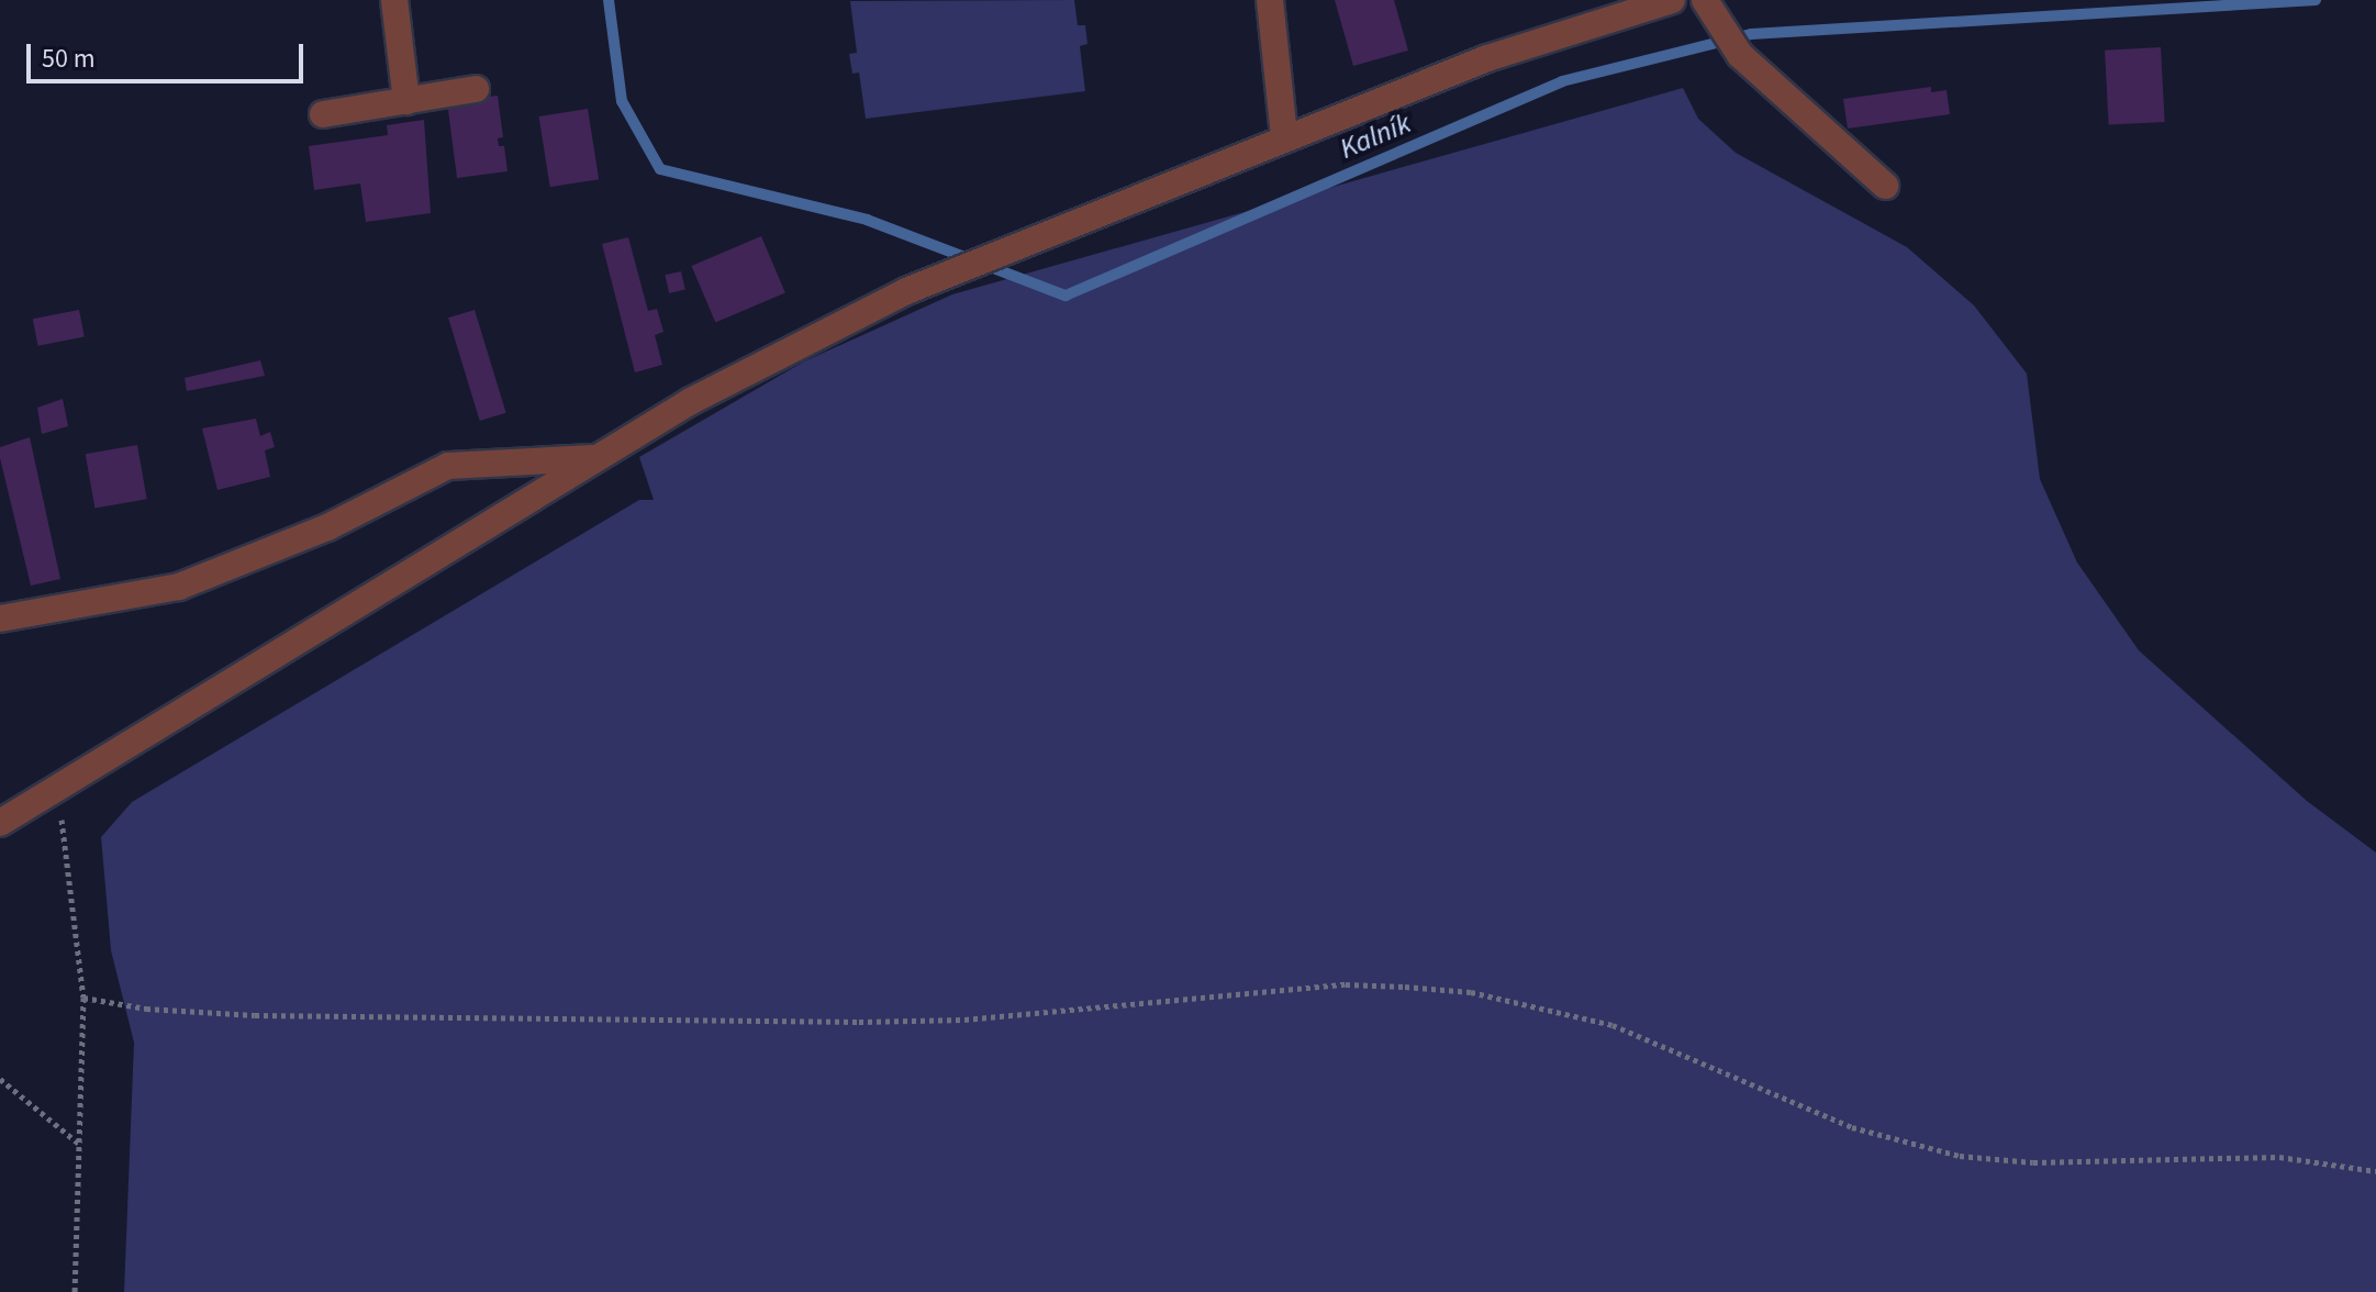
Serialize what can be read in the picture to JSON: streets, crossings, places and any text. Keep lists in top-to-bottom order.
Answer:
{
  "water": ["Kalník"],
  "scale_bar": "50 m"
}
